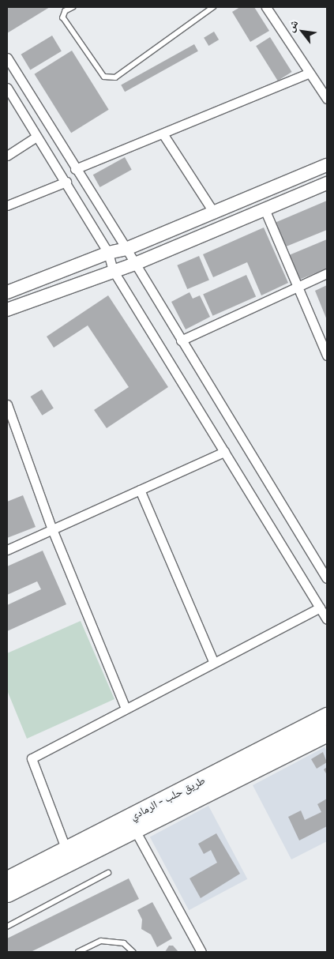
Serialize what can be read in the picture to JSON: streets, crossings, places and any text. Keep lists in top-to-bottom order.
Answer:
{
  "streets": {
    "highway": ["طريق حلب - الرمادي"]
  },
  "north": "top left"
}
